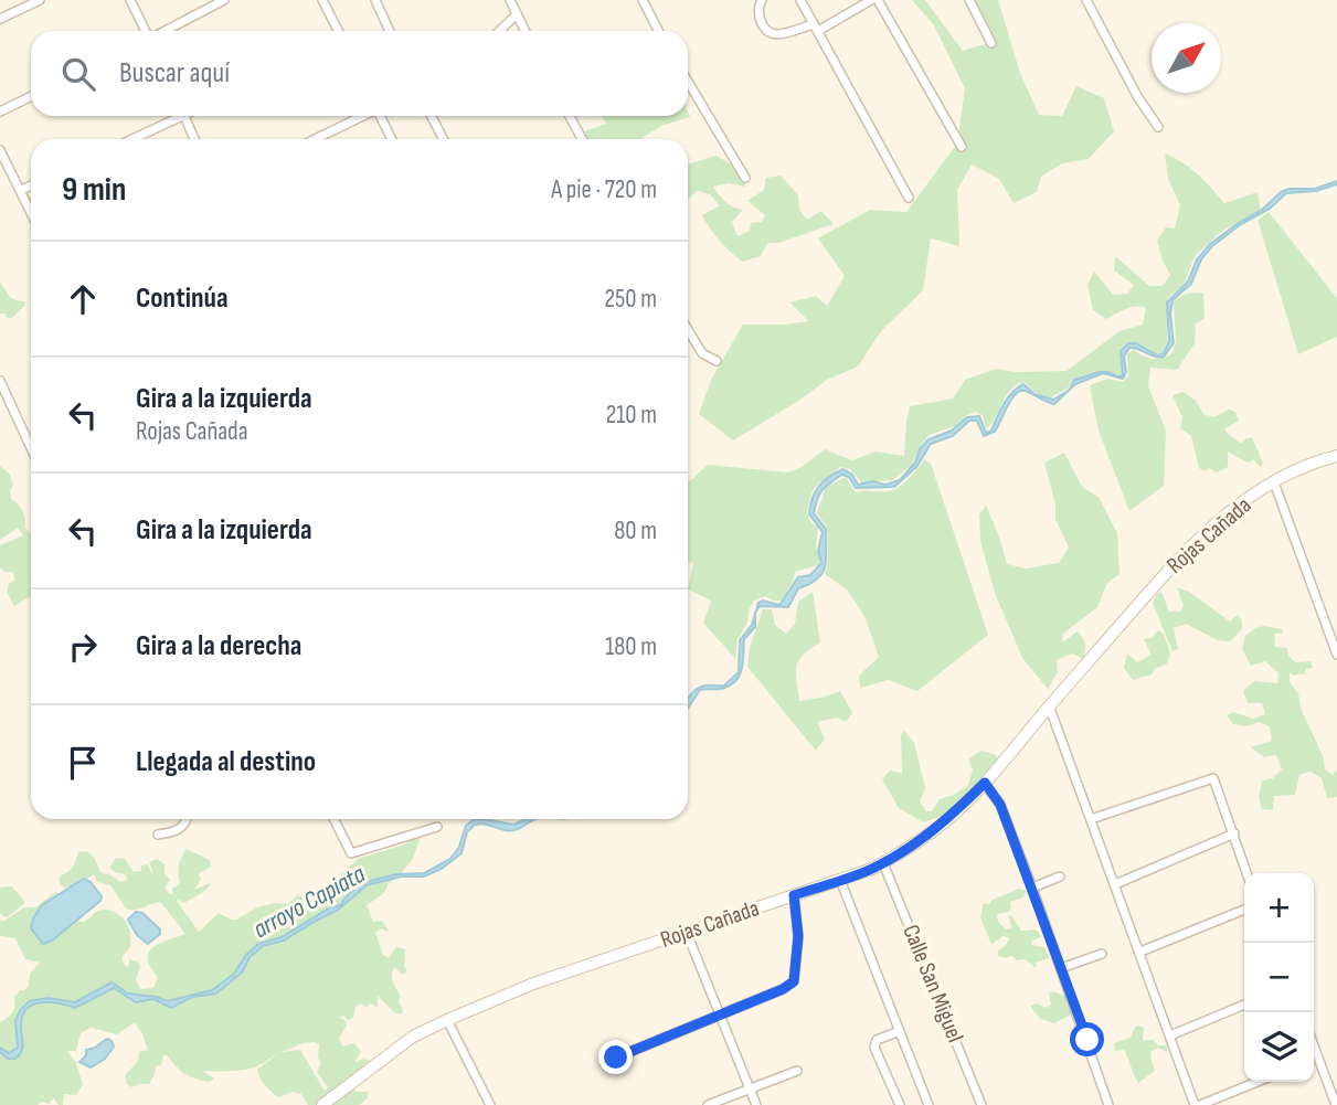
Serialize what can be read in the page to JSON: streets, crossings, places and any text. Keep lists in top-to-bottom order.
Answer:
{
  "streets": {
    "main road": ["Rojas Cañada"],
    "street": ["Calle San Miguel"]
  },
  "crossings": [
    ["Rojas Cañada", "Calle San Miguel"]
  ],
  "water": ["arroyo Capiata"],
  "north": "top right",
  "page": {
    "search": "Buscar aquí",
    "heading": ["9 min", "A pie · 720 m"],
    "list": [
      ["Continúa", "250 m"],
      ["Gira a la izquierda", "Rojas Cañada", "210 m"],
      ["Gira a la izquierda", "80 m"],
      ["Gira a la derecha", "180 m"],
      "Llegada al destino"
    ],
    "map_buttons": ["+", "−"]
  }
}
